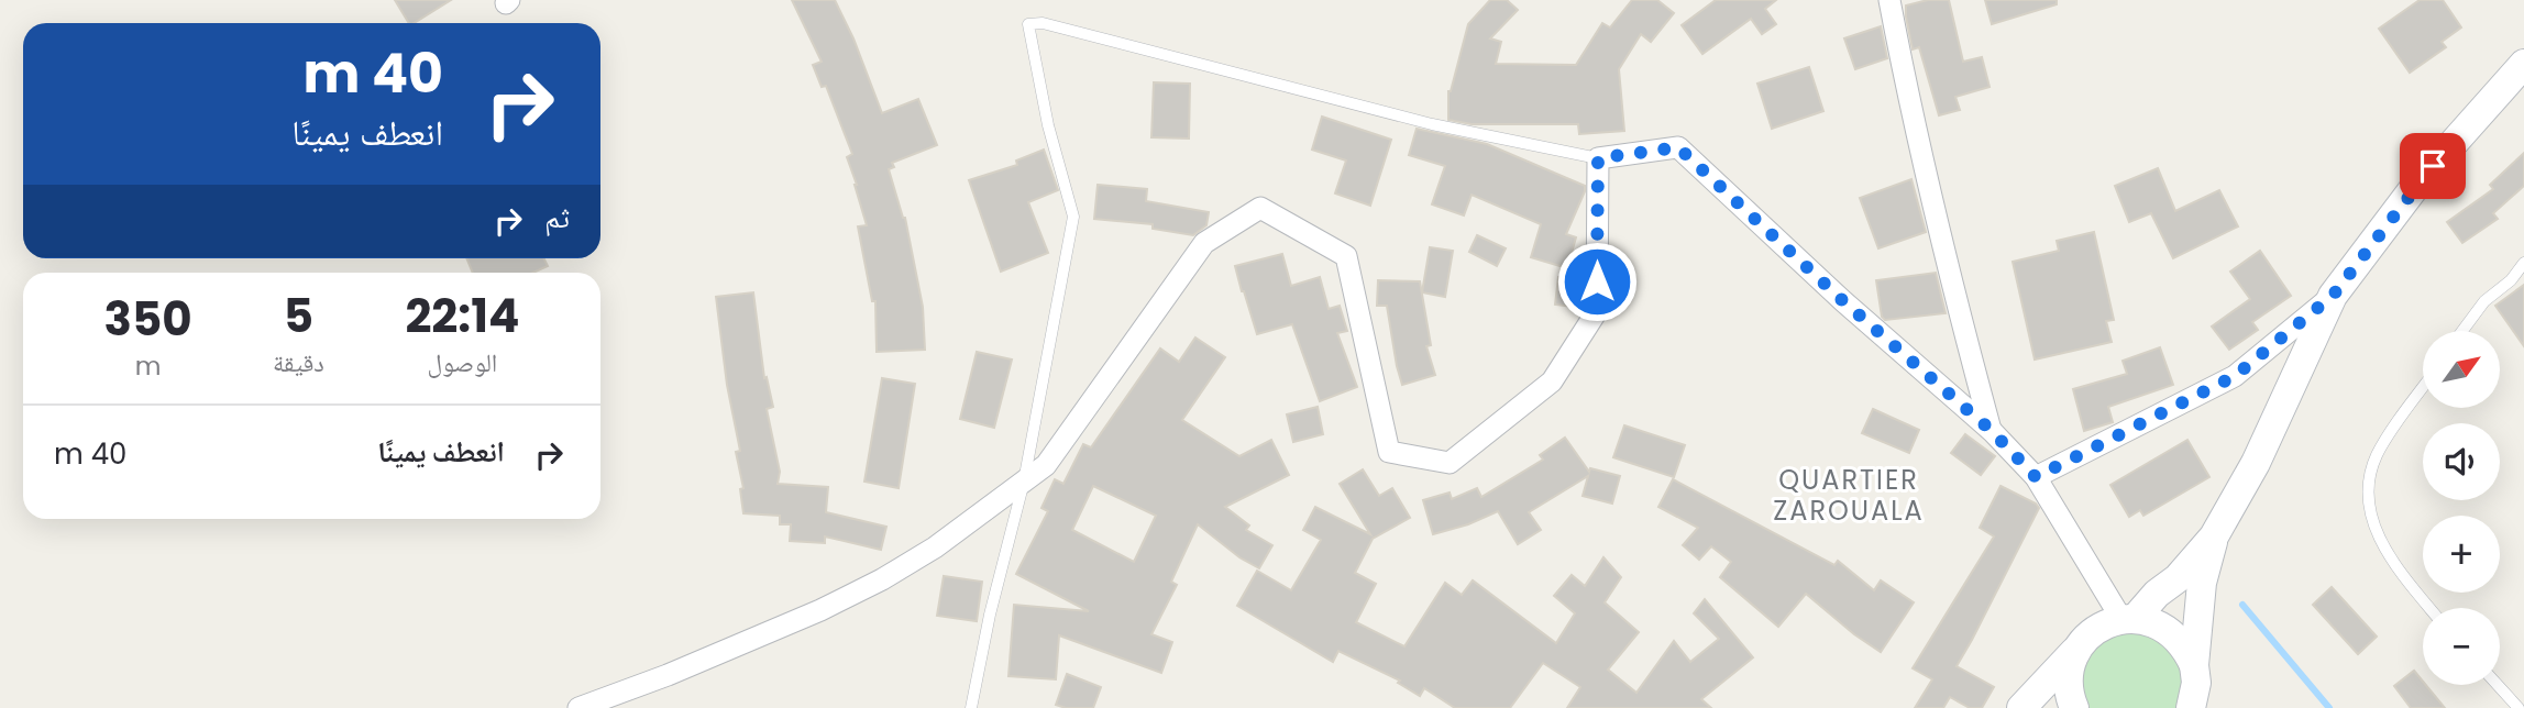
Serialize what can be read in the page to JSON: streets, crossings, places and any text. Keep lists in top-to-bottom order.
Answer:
{
  "districts": ["QUARTIER ZAROUALA"],
  "north": "top right",
  "page": {
    "turn": ["40 m", "انعطف يمينًا"],
    "then": "ثم",
    "eta": [
      "22:14",
      "الوصول",
      "5",
      "دقيقة",
      "350",
      "m"
    ],
    "map_buttons": ["+", "−"],
    "list": [
      {
        "name": "انعطف يمينًا",
        "value": "40 m"
      }
    ]
  }
}
